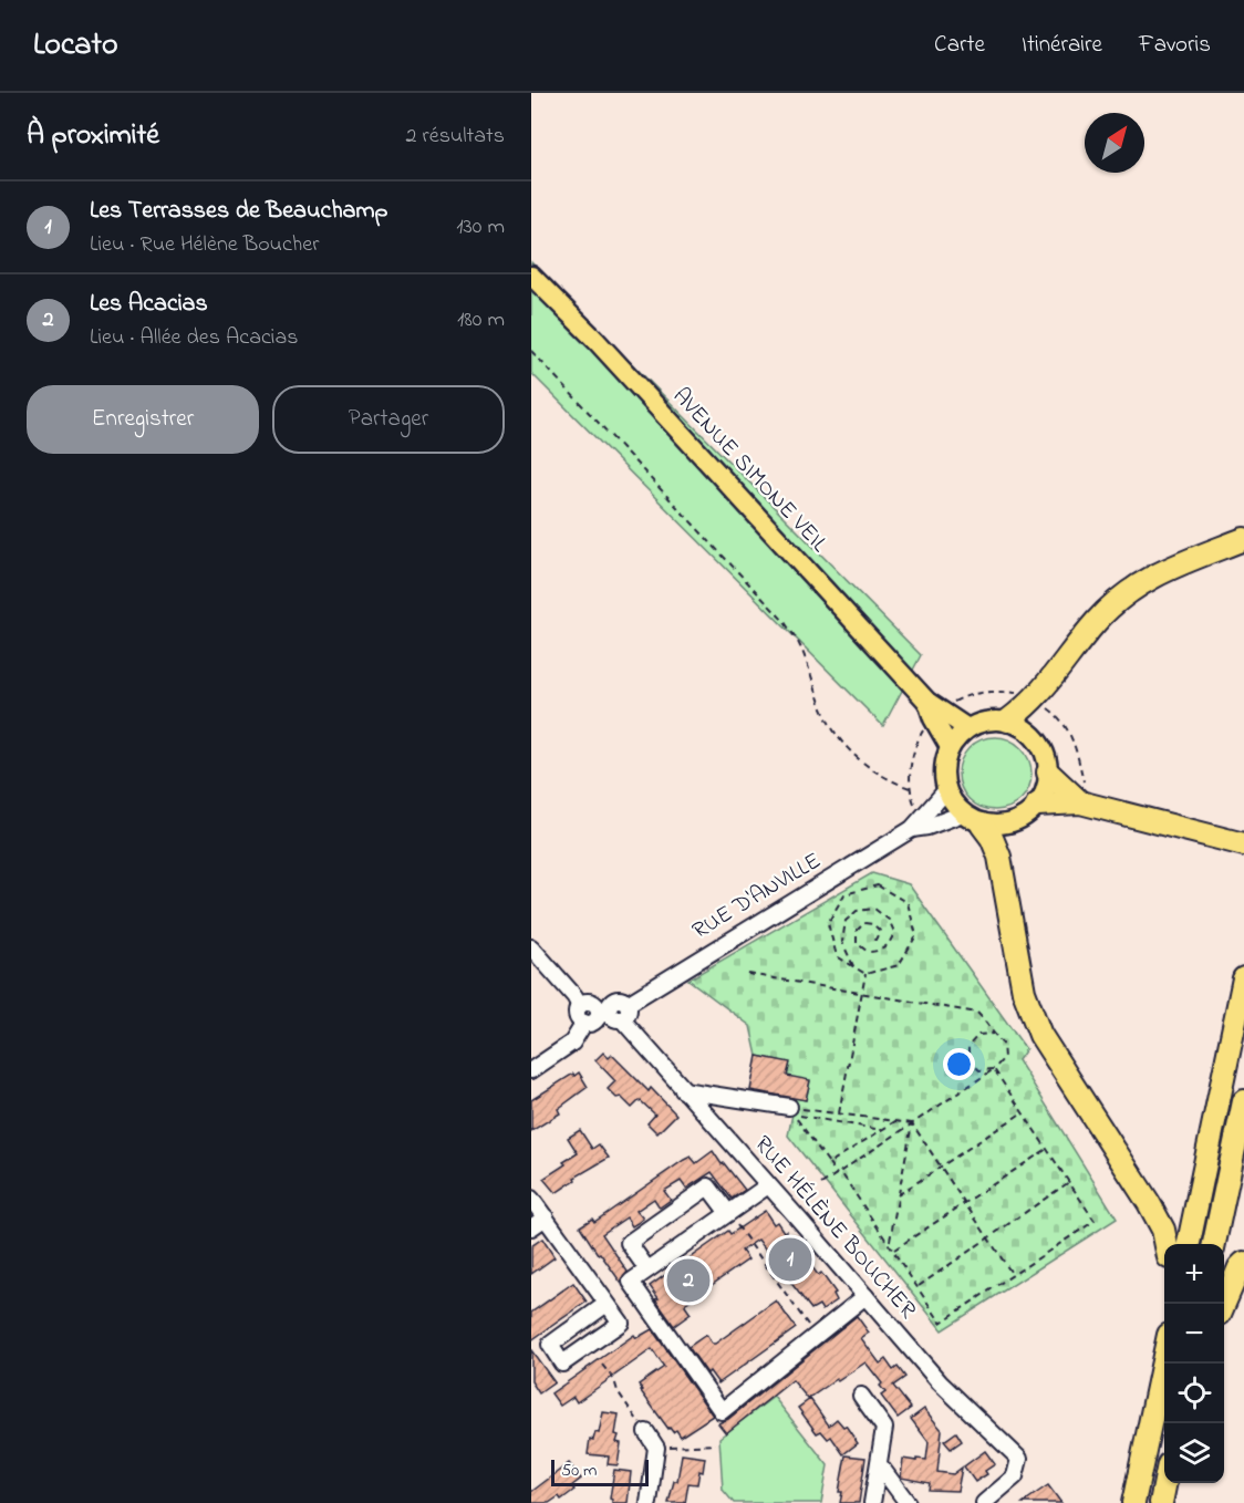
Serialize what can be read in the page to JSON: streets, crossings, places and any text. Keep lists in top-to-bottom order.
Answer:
{
  "streets": {
    "main road": ["AVENUE SIMONE VEIL"],
    "street": ["RUE D'ANVILLE", "RUE HÉLÈNE BOUCHER"]
  },
  "crossings": [
    ["AVENUE SIMONE VEIL", "RUE D'ANVILLE"],
    ["RUE D'ANVILLE", "RUE HÉLÈNE BOUCHER"]
  ],
  "scale_bar": "50 m",
  "north": "top right",
  "page": {
    "header": "Locato",
    "nav": ["Carte", "Itinéraire", "Favoris"],
    "heading": ["À proximité", "2 résultats"],
    "list": [
      {
        "mark": "1",
        "name": "Les Terrasses de Beauchamp",
        "note": "Lieu · Rue Hélène Boucher",
        "value": "130 m"
      },
      {
        "mark": "2",
        "name": "Les Acacias",
        "note": "Lieu · Allée des Acacias",
        "value": "180 m"
      }
    ],
    "buttons": ["Enregistrer", "Partager"],
    "pins": ["1", "2"],
    "map_buttons": ["+", "−"],
    "scale": "50 m"
  }
}
